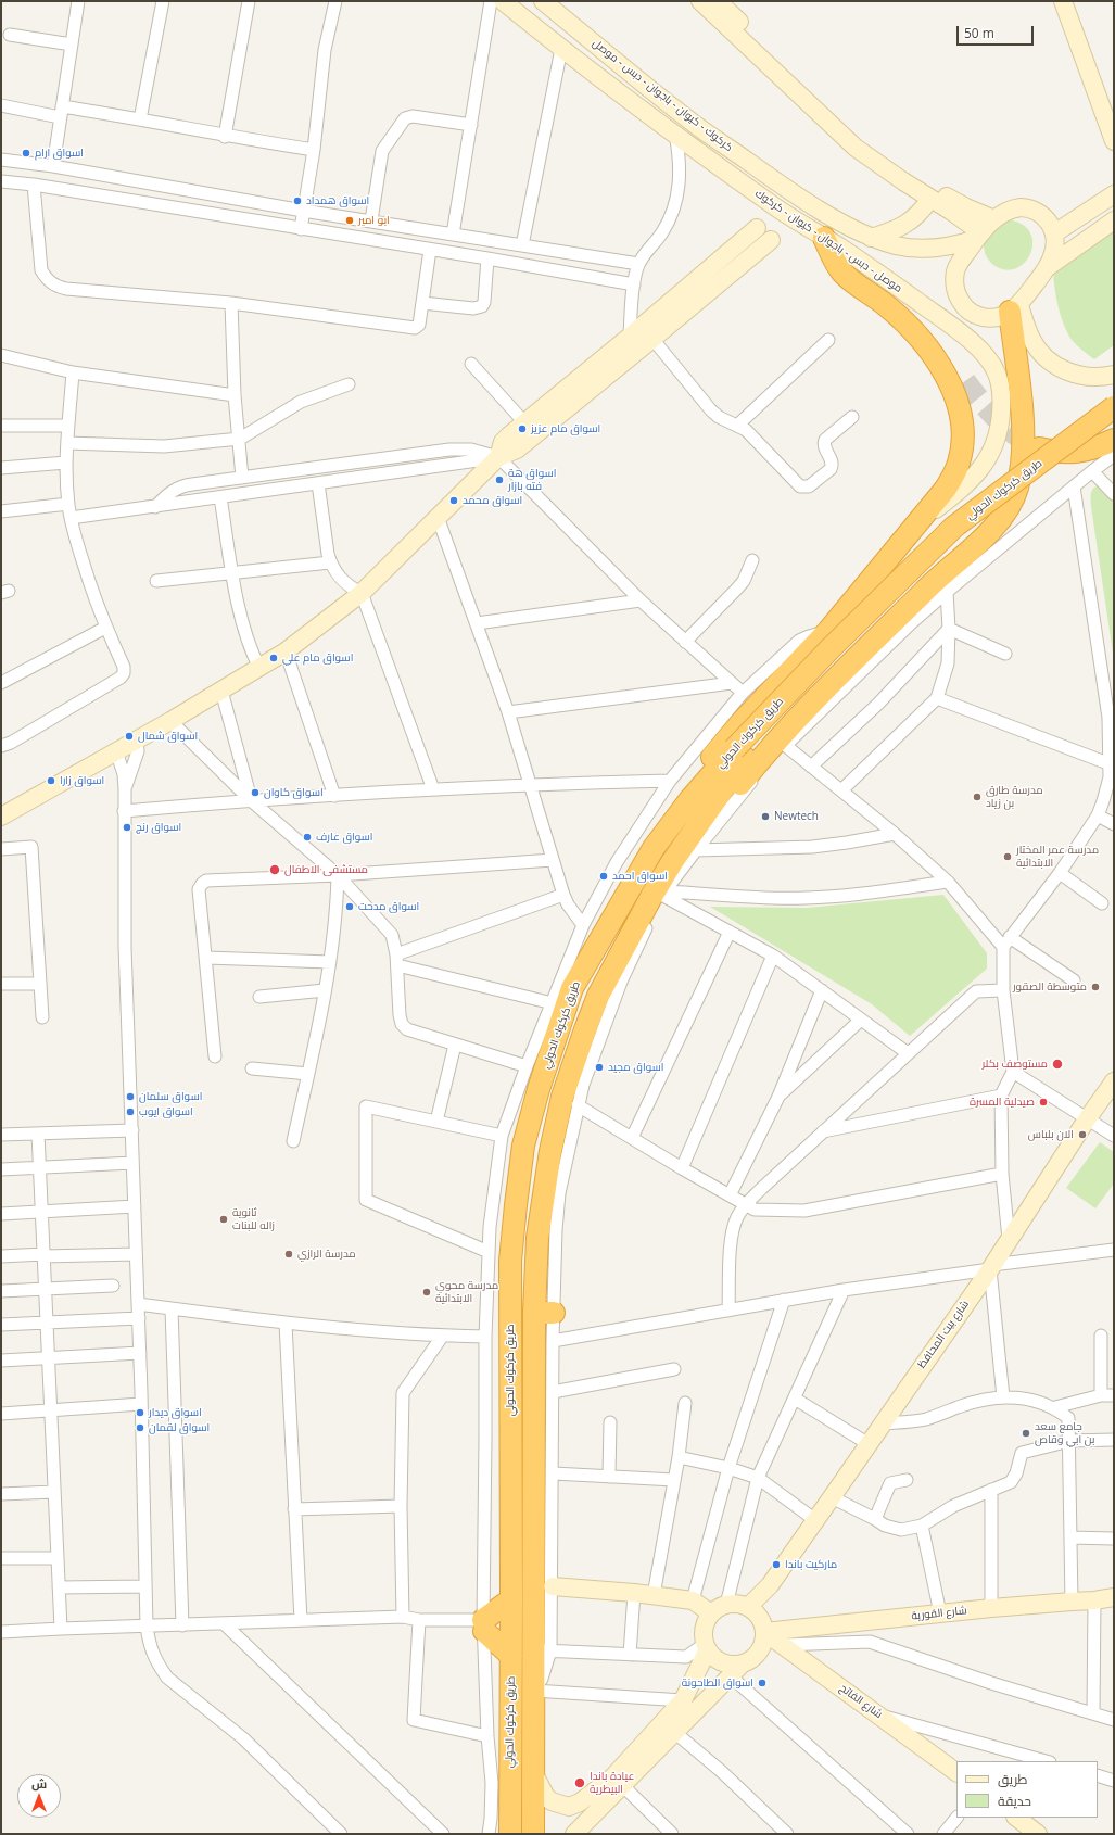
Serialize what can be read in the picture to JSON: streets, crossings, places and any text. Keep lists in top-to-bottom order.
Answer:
{
  "streets": {
    "highway": ["طريق كركوك الحولي"],
    "main road": [
      "كركوك - كيوان - باجوان - دبس - موصل",
      "موصل - دبس - باجوان - كيوان - كركوك",
      "شارع بيت المحافظ",
      "شارع القورية",
      "شارع الفاتح"
    ]
  },
  "crossings": [
    ["شارع بيت المحافظ", "شارع القورية"],
    ["شارع بيت المحافظ", "شارع الفاتح"],
    ["شارع القورية", "شارع الفاتح"]
  ],
  "places": [
    "اسواق ارام",
    "اسواق همداد",
    "ابو امير",
    "اسواق مام عزيز",
    "اسواق هة فته بازار",
    "اسواق محمد",
    "اسواق مام علي",
    "اسواق شمال",
    "اسواق زارا",
    "اسواق كاوان",
    "مدرسة طارق بن زياد",
    "Newtech",
    "اسواق رنج",
    "اسواق عارف",
    "مدرسة عمر المختار الابتدائية",
    "مستشفى الاطفال",
    "اسواق احمد",
    "اسواق مدحت",
    "متوسطة الصقور",
    "مستوصف بكلر",
    "اسواق مجيد",
    "اسواق سلمان",
    "صيدلية المسرة",
    "اسواق ايوب",
    "الان بلباس",
    "ثانوية زاله للبنات",
    "مدرسة الرازي",
    "مدرسة محوي الابتدائية",
    "اسواق ديدار",
    "اسواق لقمان",
    "جامع سعد بن ابي وقاص",
    "ماركيت باندا",
    "اسواق الطاحونة",
    "عيادة باندا البيطرية"
  ],
  "legend": ["طريق", "حديقة"],
  "scale_bar": "50 m",
  "north": "top"
}
